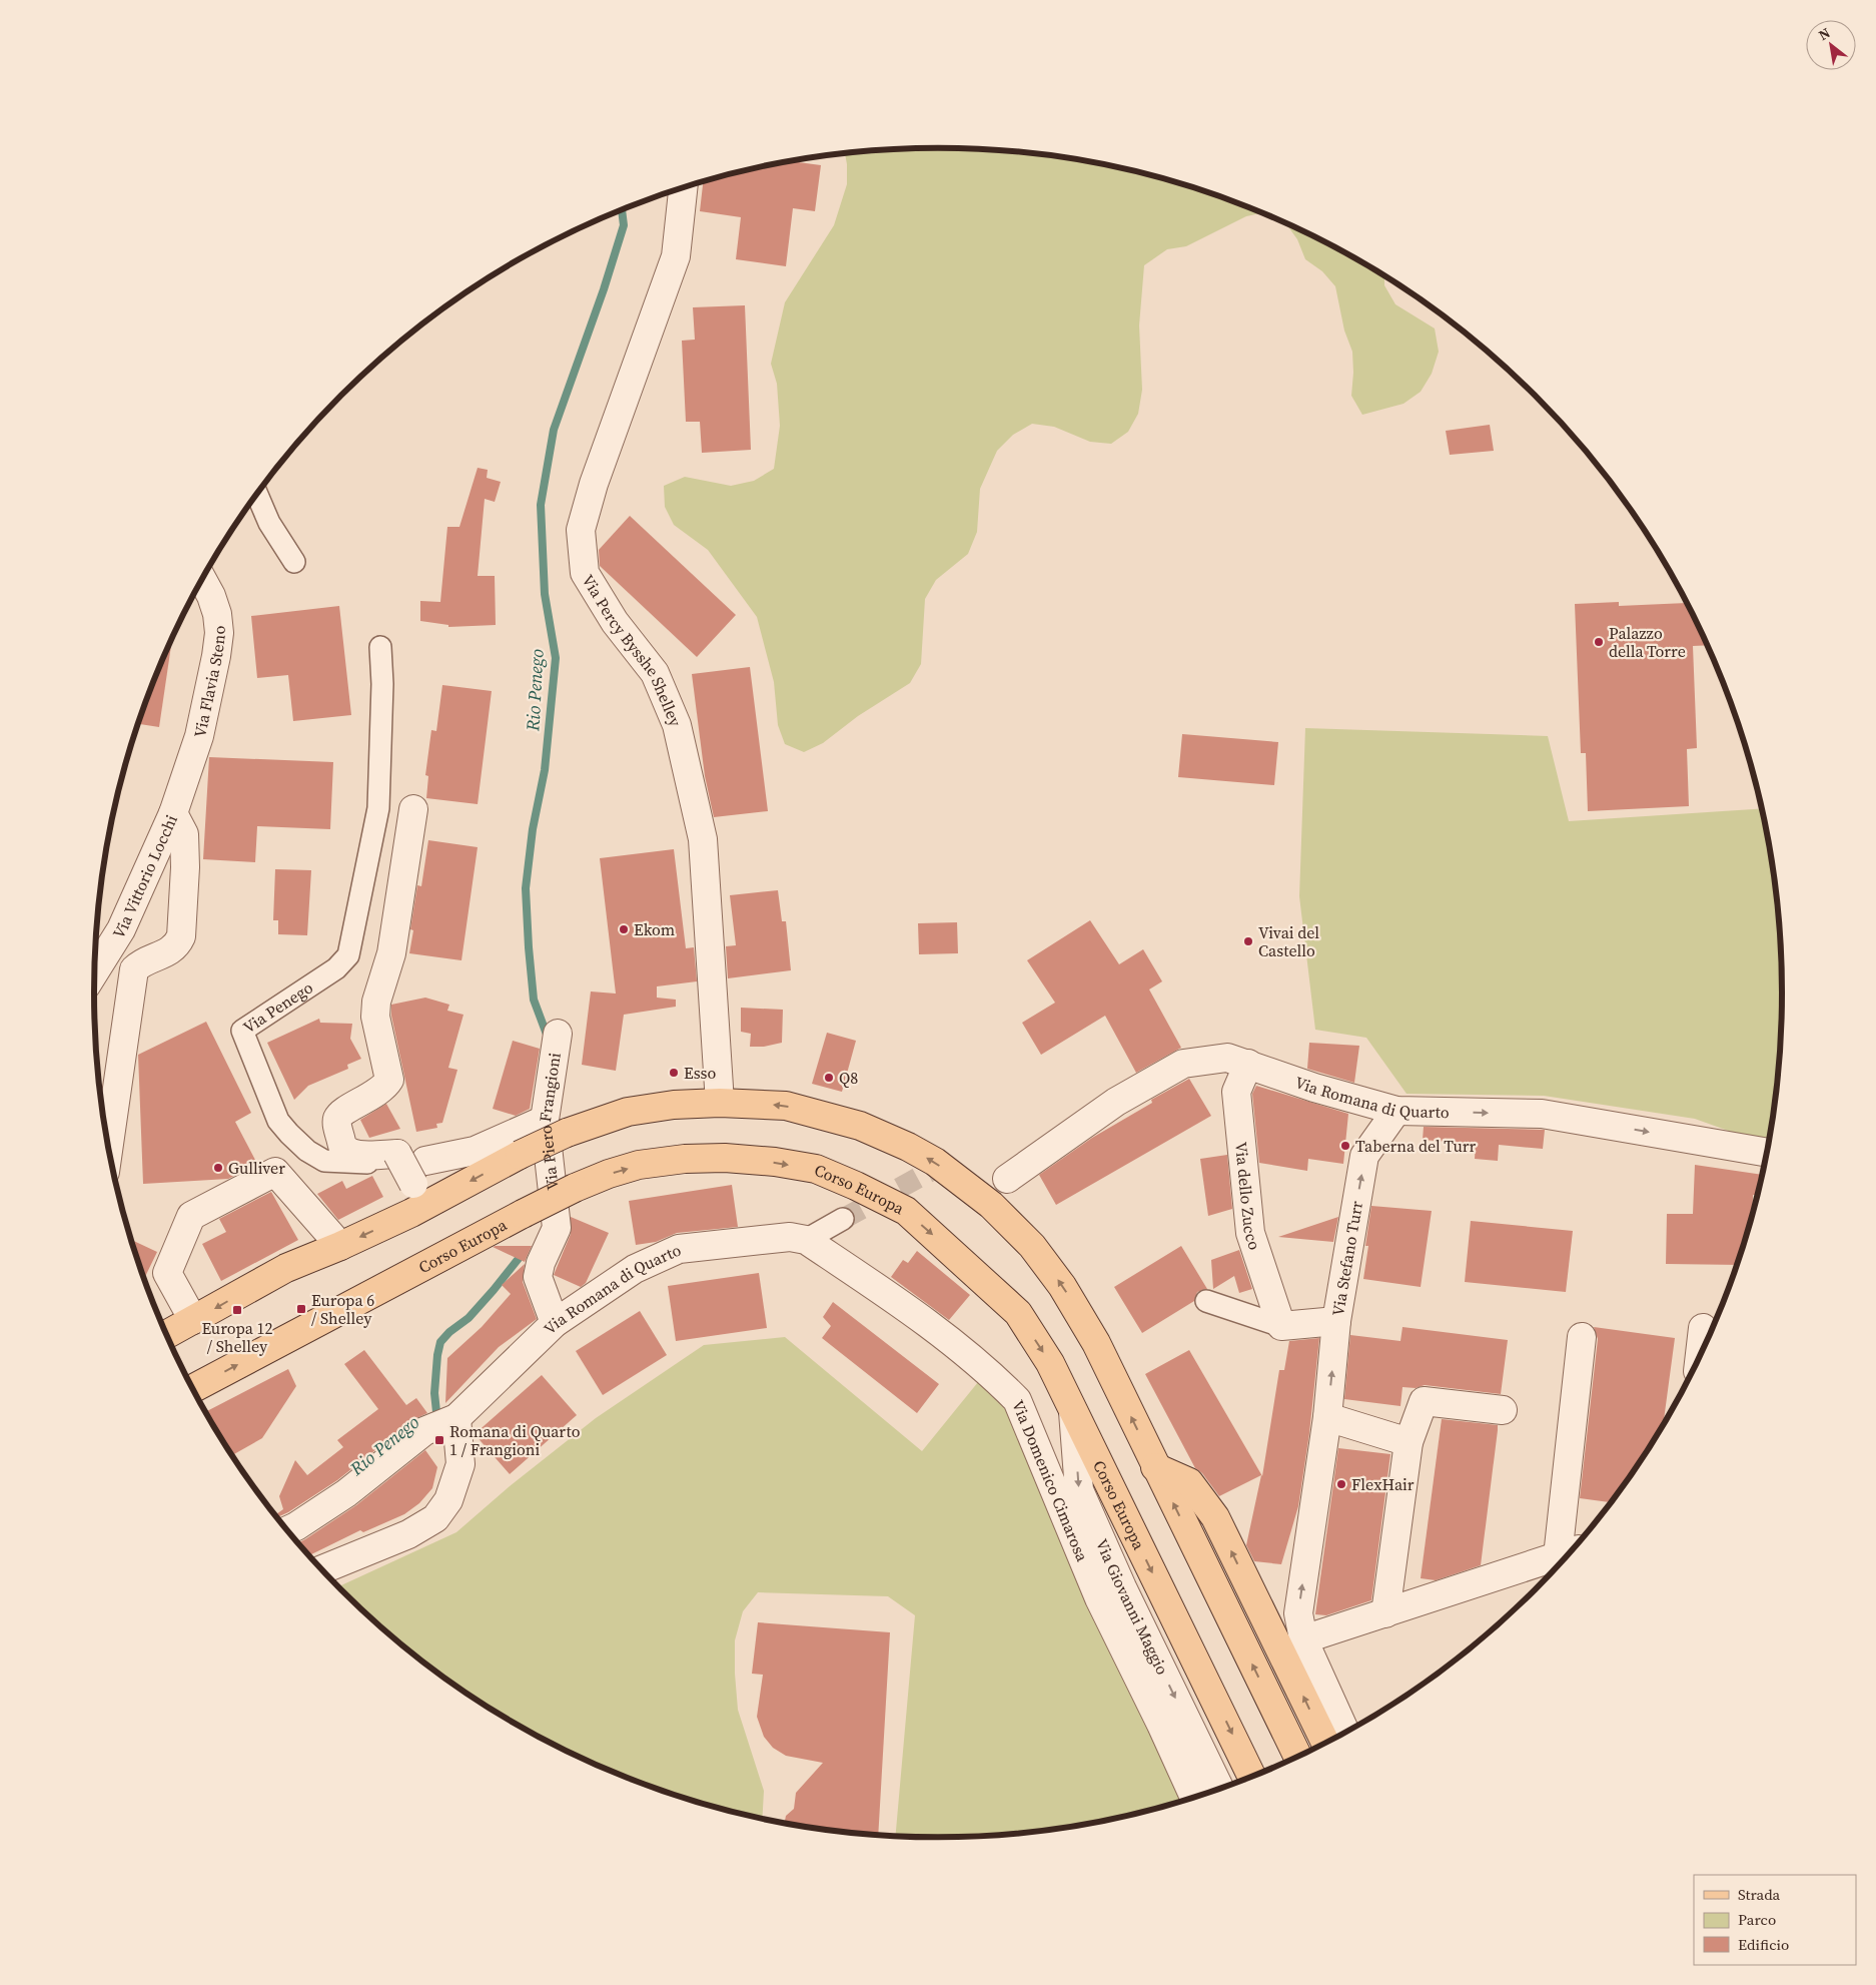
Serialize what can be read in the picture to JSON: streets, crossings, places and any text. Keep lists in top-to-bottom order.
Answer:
{
  "streets": {
    "main road": ["Corso Europa"],
    "street": [
      "Via Percy Bysshe Shelley",
      "Via Flavia Steno",
      "Via Vittorio Locchi",
      "Via Penego",
      "Via Romana di Quarto",
      "Via Piero Frangioni",
      "Via dello Zucco",
      "Via Stefano Turr",
      "Via Domenico Cimarosa",
      "Via Giovanni Maggio"
    ]
  },
  "crossings": [
    ["Via Flavia Steno", "Via Vittorio Locchi"],
    ["Via Penego", "Via Piero Frangioni"],
    ["Via Romana di Quarto", "Via Piero Frangioni"],
    ["Via Romana di Quarto", "Via dello Zucco"],
    ["Via Romana di Quarto", "Via Stefano Turr"],
    ["Via Romana di Quarto", "Via Domenico Cimarosa"],
    ["Corso Europa", "Via Giovanni Maggio"]
  ],
  "one_way": ["Via Giovanni Maggio"],
  "water": ["Rio Penego"],
  "places": {
    "other": [
      "Palazzo della Torre",
      "Ekom",
      "Vivai del Castello",
      "Esso",
      "Q8",
      "Taberna del Turr",
      "Gulliver",
      "FlexHair"
    ],
    "transit": ["Europa 6 / Shelley", "Europa 12 / Shelley", "Romana di Quarto 1 / Frangioni"]
  },
  "legend": ["Strada", "Parco", "Edificio"],
  "north": "top left"
}
